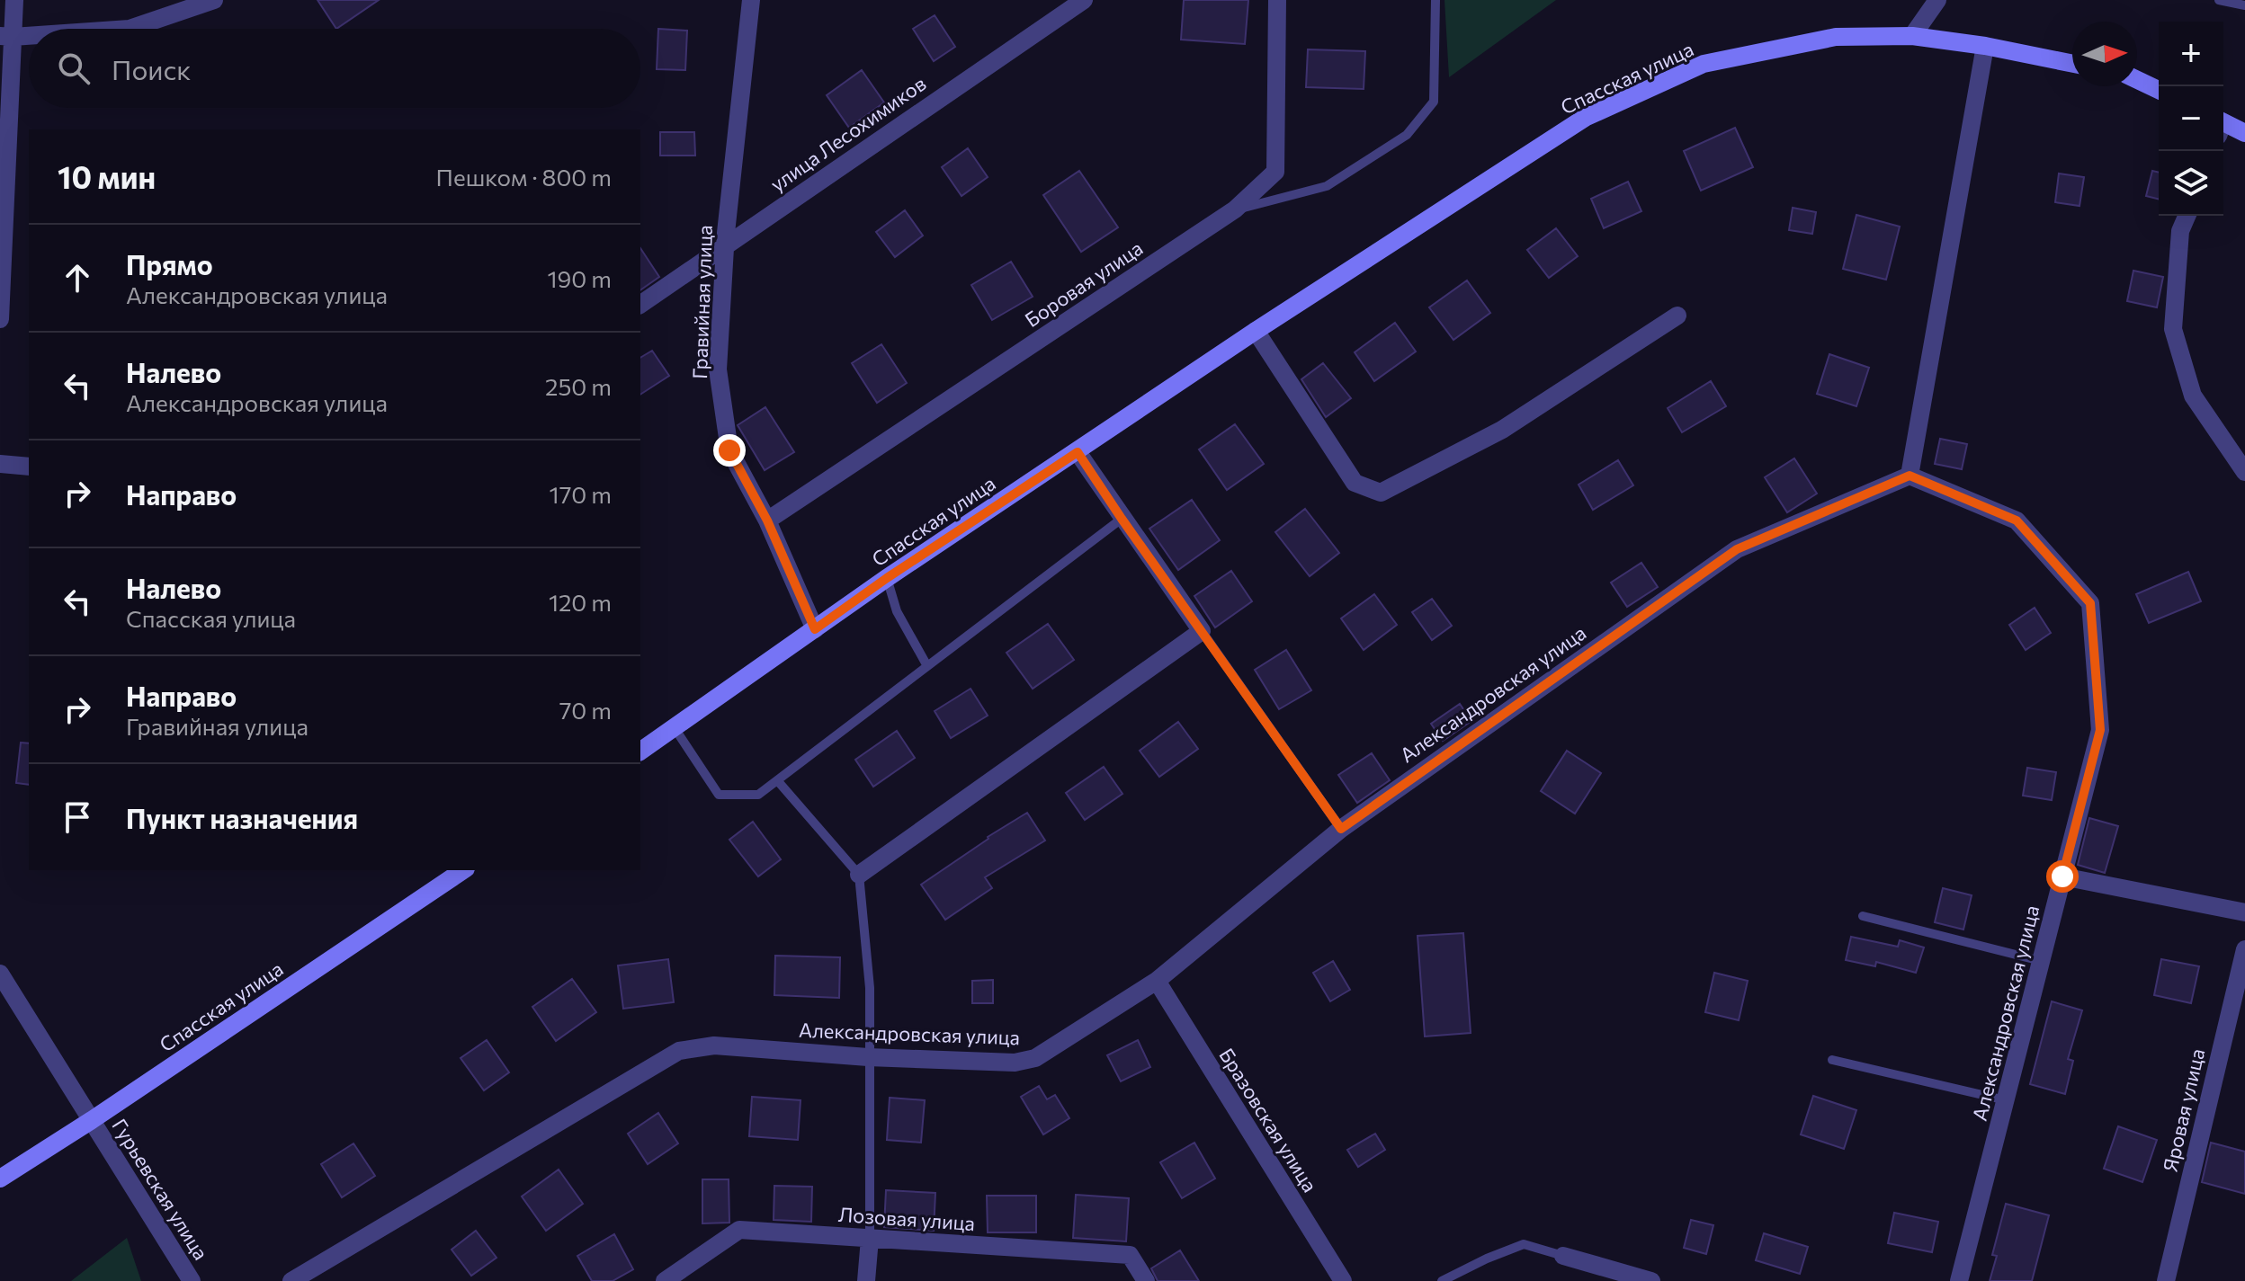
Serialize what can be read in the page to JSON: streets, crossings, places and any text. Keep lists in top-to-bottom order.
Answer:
{
  "streets": {
    "street": [
      "Спасская улица",
      "улица Лесохимиков",
      "Боровая улица",
      "Гравийная улица",
      "Александровская улица",
      "Яровая улица",
      "Бразовская улица",
      "Гурьевская улица",
      "Лозовая улица"
    ]
  },
  "crossings": [
    ["Спасская улица", "Гравийная улица"],
    ["Спасская улица", "Гурьевская улица"],
    ["улица Лесохимиков", "Гравийная улица"],
    ["Боровая улица", "Гравийная улица"],
    ["Александровская улица", "Бразовская улица"]
  ],
  "north": "right",
  "page": {
    "map_buttons": ["+", "−"],
    "search": "Поиск",
    "heading": ["10 мин", "Пешком · 800 m"],
    "list": [
      ["Прямо", "Александровская улица", "190 m"],
      ["Налево", "Александровская улица", "250 m"],
      ["Направо", "170 m"],
      ["Налево", "Спасская улица", "120 m"],
      ["Направо", "Гравийная улица", "70 m"],
      "Пункт назначения"
    ]
  }
}
